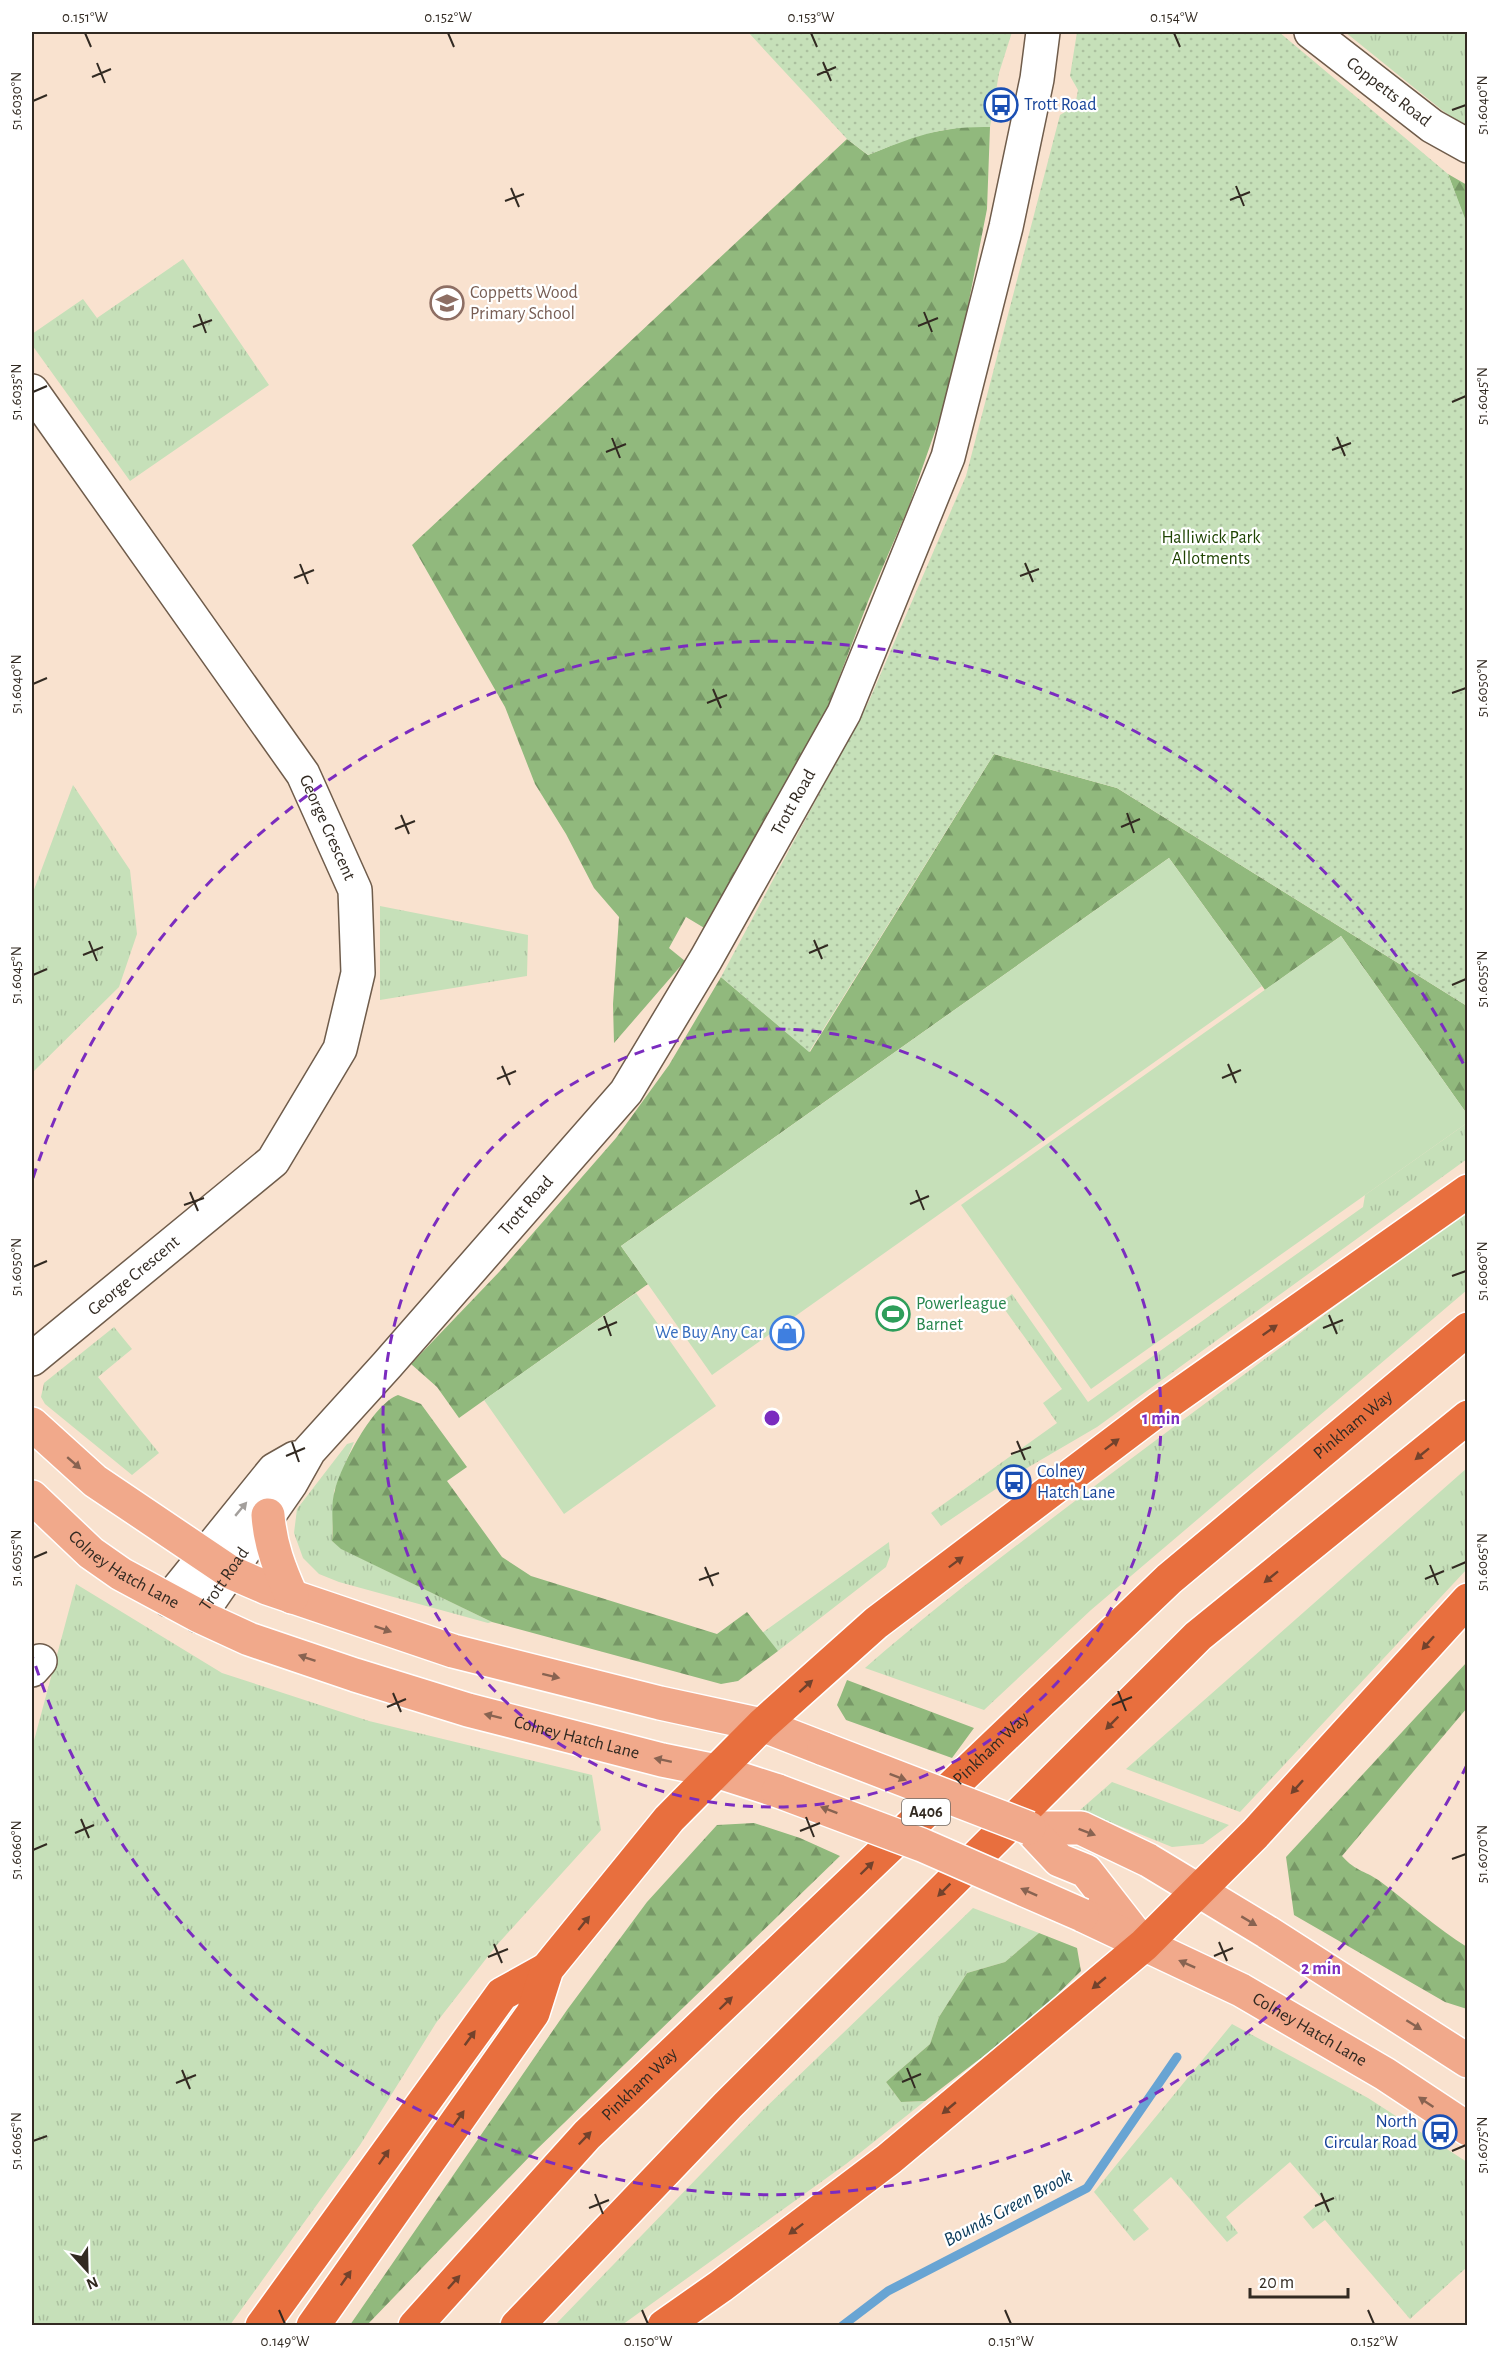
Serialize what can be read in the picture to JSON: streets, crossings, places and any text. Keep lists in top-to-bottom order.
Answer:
{
  "streets": {
    "highway": ["Pinkham Way", "A406"],
    "main road": ["Colney Hatch Lane"],
    "street": ["Coppetts Road", "Trott Road", "George Crescent"]
  },
  "crossings": [
    ["Trott Road", "Colney Hatch Lane"]
  ],
  "water": ["Bounds Green Brook"],
  "parks": ["Halliwick Park Allotments"],
  "places": {
    "bus stop": ["Trott Road", "Colney Hatch Lane", "North Circular Road"],
    "school or university": ["Coppetts Wood Primary School"],
    "sports": ["Powerleague Barnet"],
    "shop": ["We Buy Any Car"]
  },
  "scale_bar": "20 m",
  "north": "bottom",
  "coordinates": [
    "0.151°W",
    "0.152°W",
    "0.153°W",
    "0.154°W",
    "51.6030°N",
    "51.6040°N",
    "51.6035°N",
    "51.6045°N",
    "51.6050°N",
    "51.6055°N",
    "51.6060°N",
    "51.6065°N",
    "51.6070°N",
    "51.6075°N",
    "0.149°W",
    "0.150°W"
  ],
  "rings": ["1 min", "2 min"]
}
